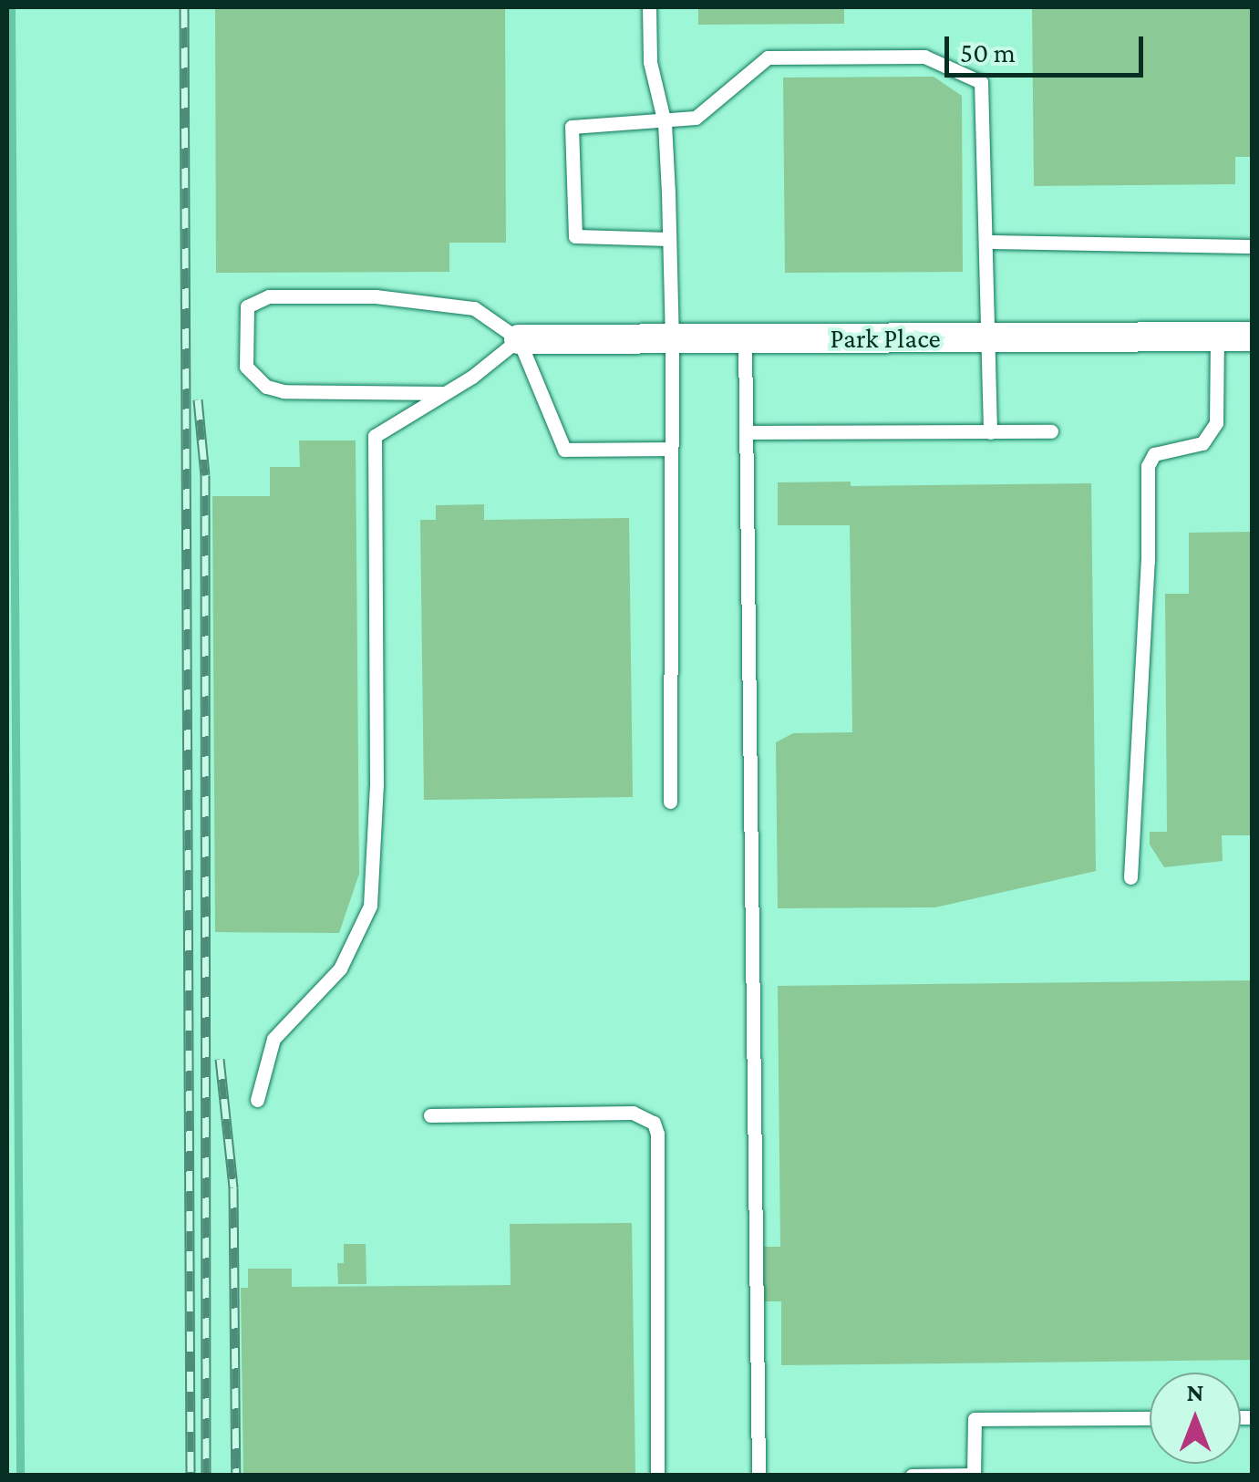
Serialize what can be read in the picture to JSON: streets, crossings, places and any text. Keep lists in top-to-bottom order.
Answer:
{
  "streets": {
    "street": ["Park Place"]
  },
  "scale_bar": "50 m",
  "north": "top"
}
